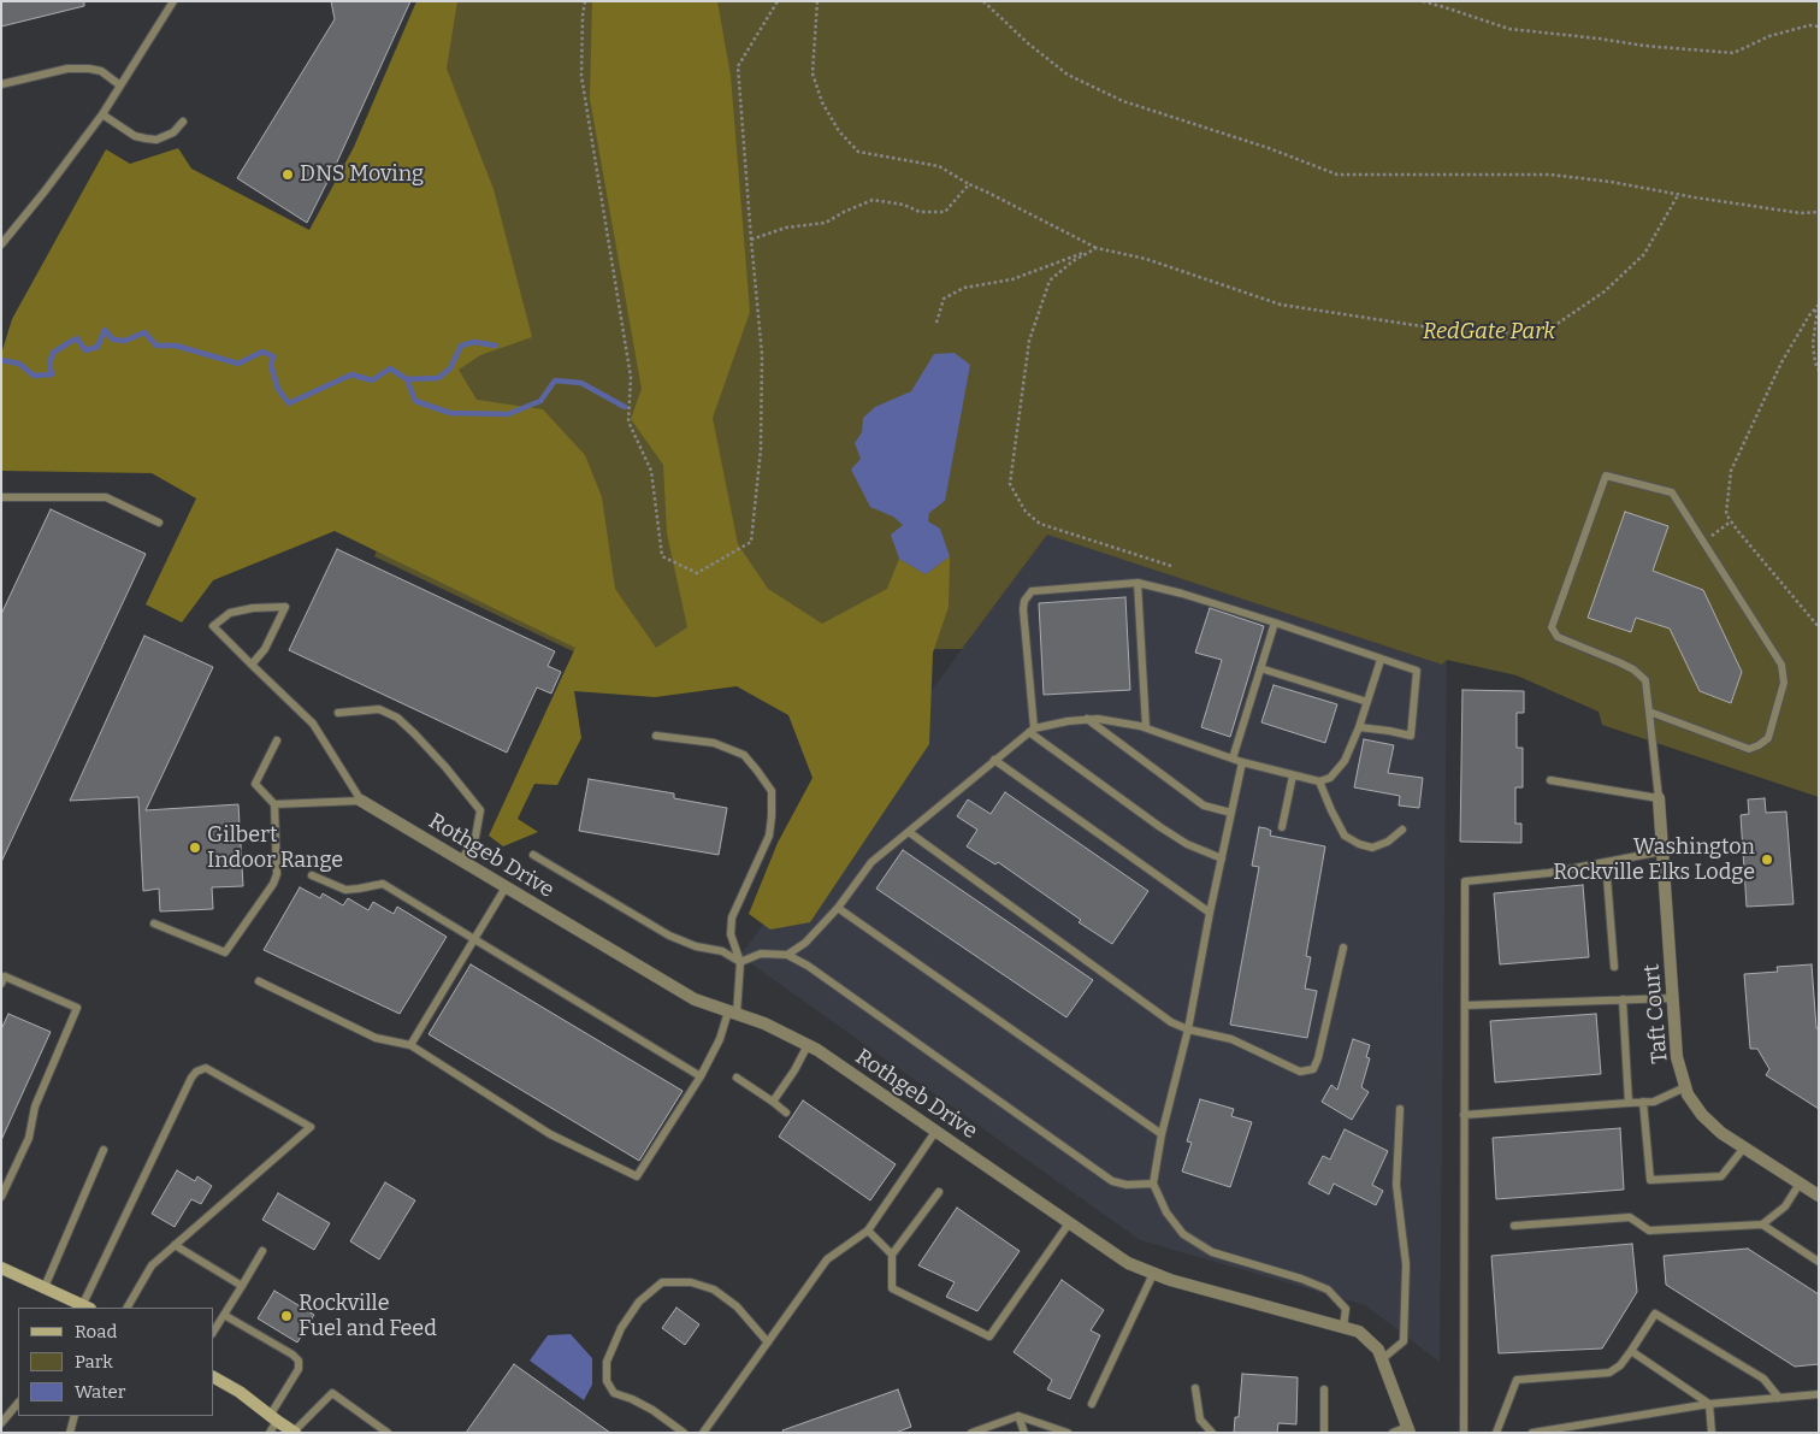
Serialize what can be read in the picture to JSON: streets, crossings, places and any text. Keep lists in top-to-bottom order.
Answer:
{
  "streets": {
    "street": ["Rothgeb Drive", "Taft Court"]
  },
  "parks": ["RedGate Park"],
  "places": [
    "DNS Moving",
    "Gilbert Indoor Range",
    "Washington Rockville Elks Lodge",
    "Rockville Fuel and Feed"
  ],
  "legend": ["Road", "Park", "Water"]
}
